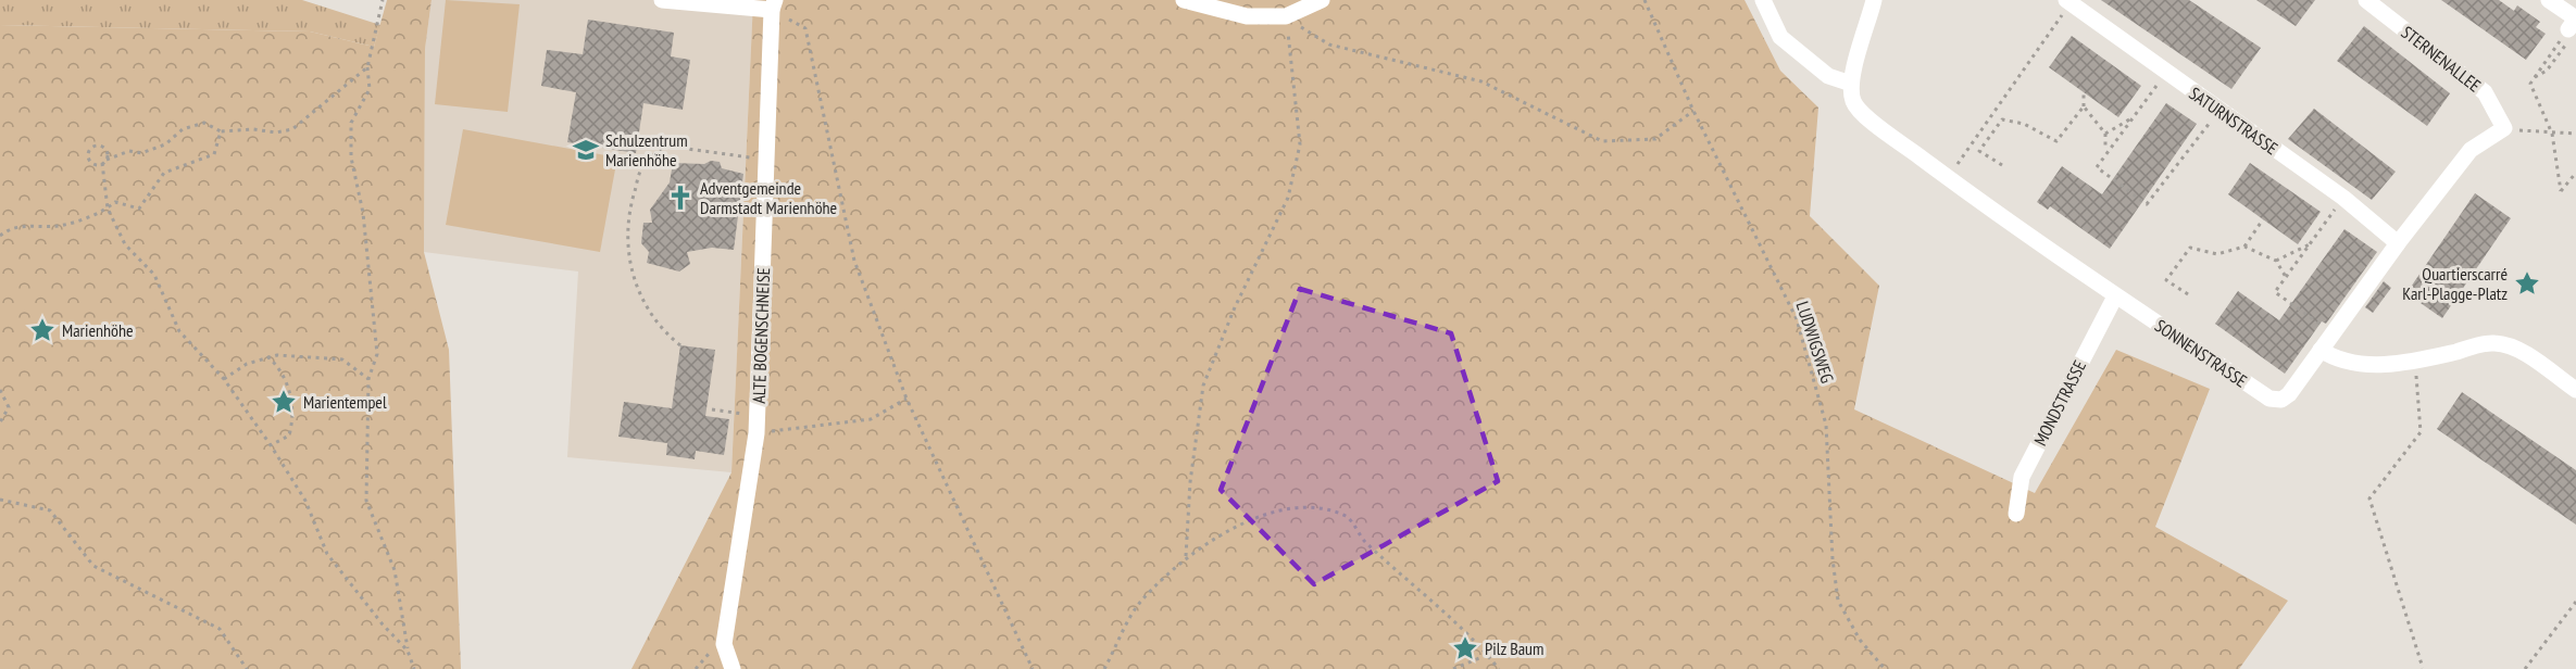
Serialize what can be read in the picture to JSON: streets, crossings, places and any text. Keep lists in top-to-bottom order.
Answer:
{
  "streets": {
    "street": [
      "STERNENALLEE",
      "SATURNSTRASSE",
      "ALTE BOGENSCHNEISE",
      "SONNENSTRASSE",
      "MONDSTRASSE"
    ],
    "path": ["LUDWIGSWEG"]
  },
  "crossings": [
    ["STERNENALLEE", "SONNENSTRASSE"],
    ["SATURNSTRASSE", "SONNENSTRASSE"],
    ["SONNENSTRASSE", "MONDSTRASSE"]
  ],
  "places": {
    "school or university": ["Schulzentrum Marienhöhe"],
    "church": ["Adventgemeinde Darmstadt Marienhöhe"],
    "place": [
      "Quartierscarré Karl-Plagge-Platz",
      "Marienhöhe",
      "Marientempel",
      "Pilz Baum"
    ]
  }
}
